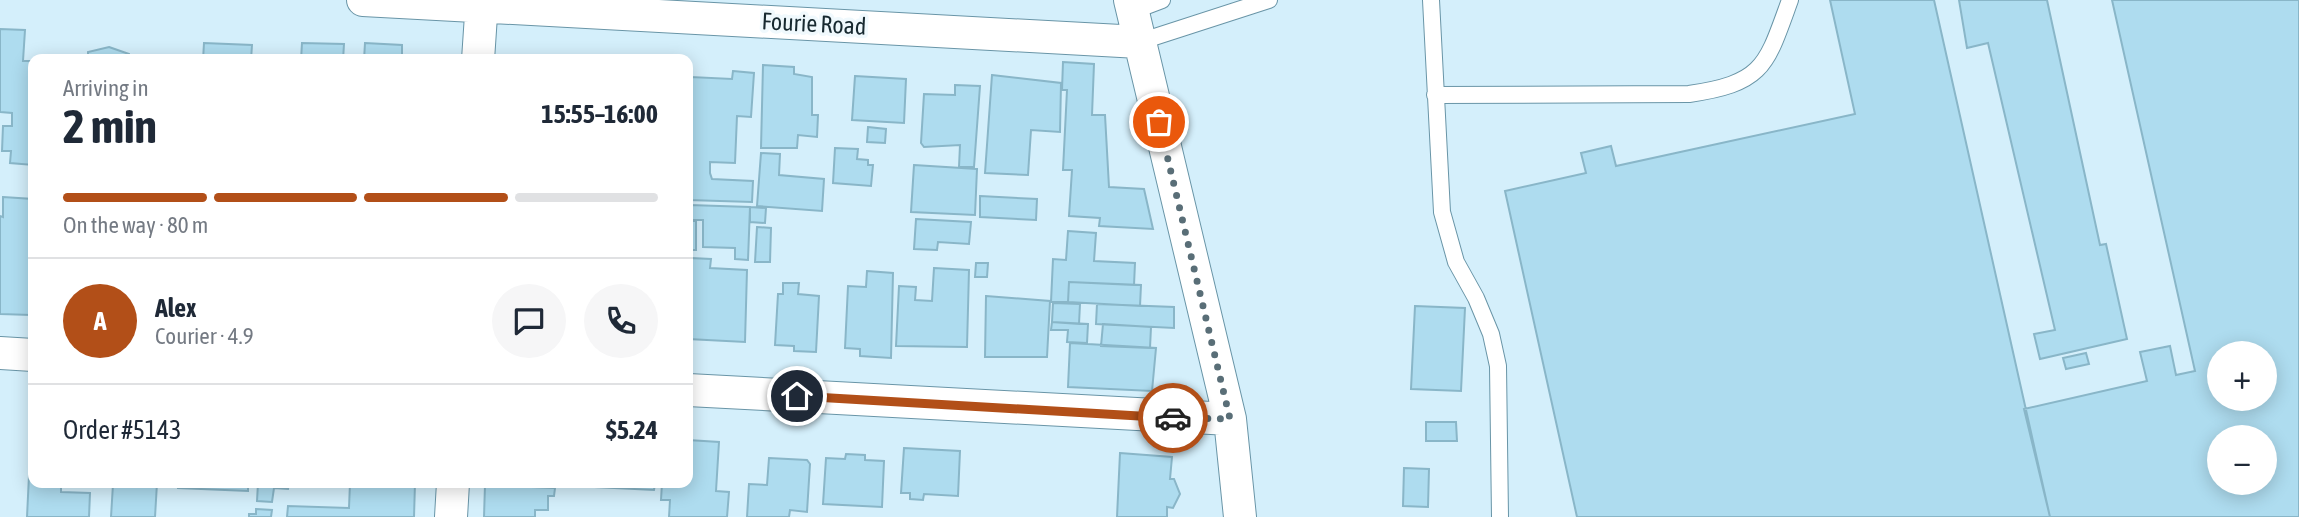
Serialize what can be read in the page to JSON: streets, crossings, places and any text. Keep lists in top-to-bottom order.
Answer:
{
  "streets": {
    "street": ["Fourie Road"]
  },
  "page": {
    "heading": ["2 min", "Arriving in", "15:55–16:00"],
    "panel": [
      "Alex",
      "Courier · 4.9",
      "Order #5143",
      "$5.24"
    ],
    "bar": "On the way · 80 m",
    "round": "A",
    "map_buttons": ["+", "−"]
  }
}
